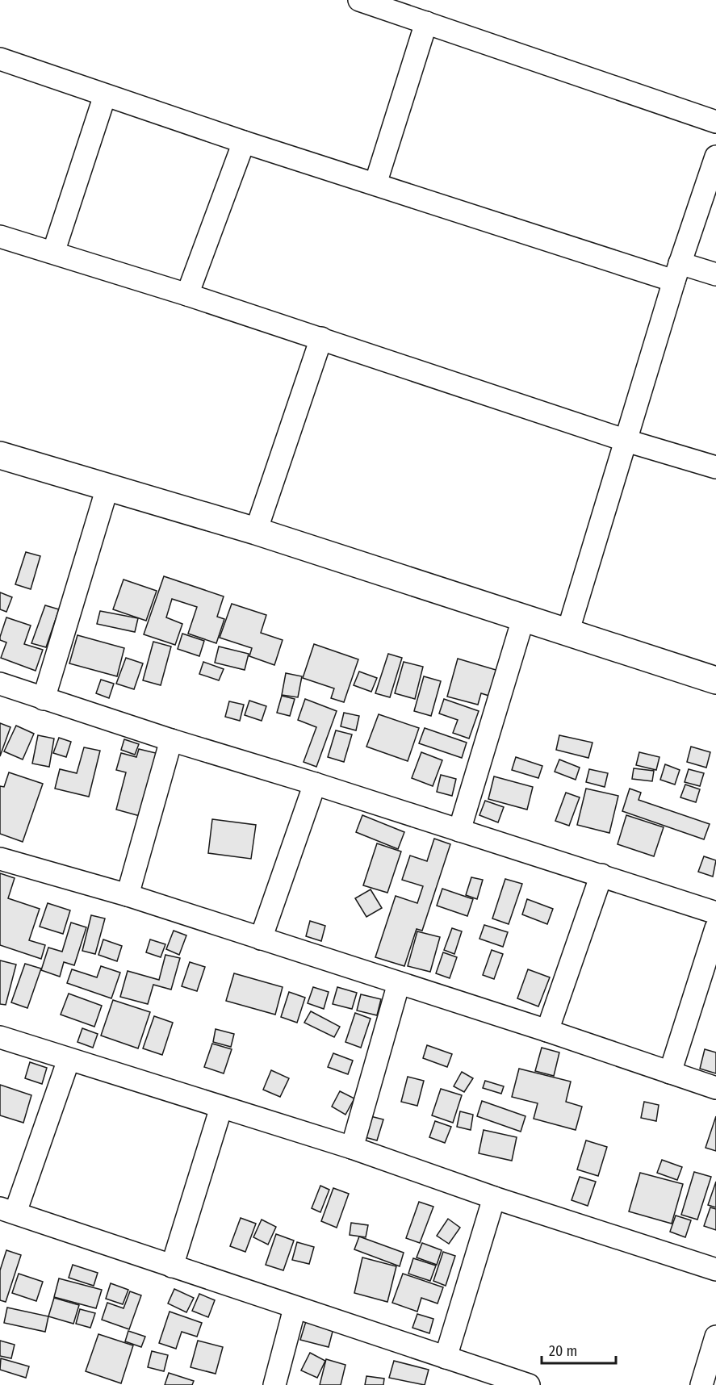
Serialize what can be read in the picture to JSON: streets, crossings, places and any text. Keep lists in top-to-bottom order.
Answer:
{
  "scale_bar": "20 m"
}
